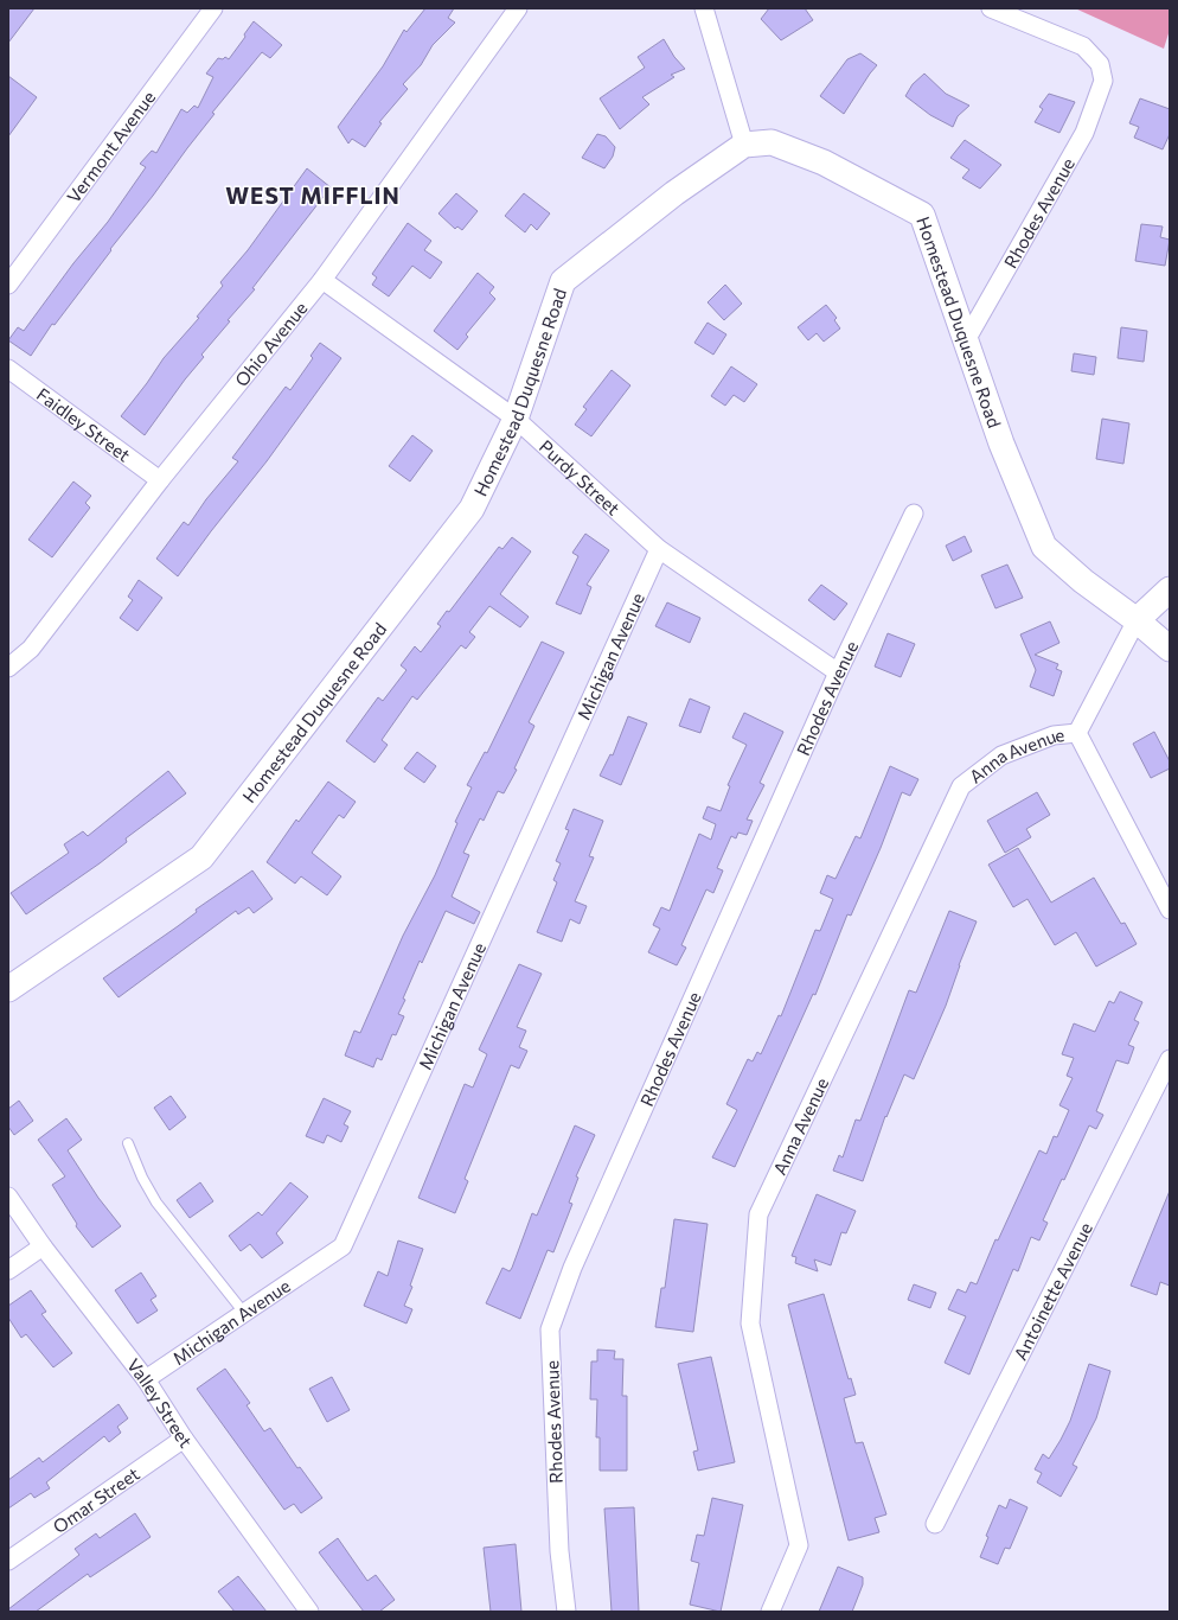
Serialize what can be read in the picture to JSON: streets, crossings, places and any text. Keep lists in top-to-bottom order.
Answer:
{
  "streets": {
    "street": [
      "Vermont Avenue",
      "Rhodes Avenue",
      "Homestead Duquesne Road",
      "Ohio Avenue",
      "Faidley Street",
      "Purdy Street",
      "Michigan Avenue",
      "Anna Avenue",
      "Antoinette Avenue",
      "Valley Street",
      "Omar Street"
    ]
  },
  "crossings": [
    ["Rhodes Avenue", "Homestead Duquesne Road"],
    ["Rhodes Avenue", "Purdy Street"],
    ["Homestead Duquesne Road", "Purdy Street"],
    ["Ohio Avenue", "Faidley Street"],
    ["Ohio Avenue", "Purdy Street"],
    ["Purdy Street", "Michigan Avenue"],
    ["Michigan Avenue", "Valley Street"],
    ["Valley Street", "Omar Street"]
  ],
  "districts": ["WEST MIFFLIN"]
}
